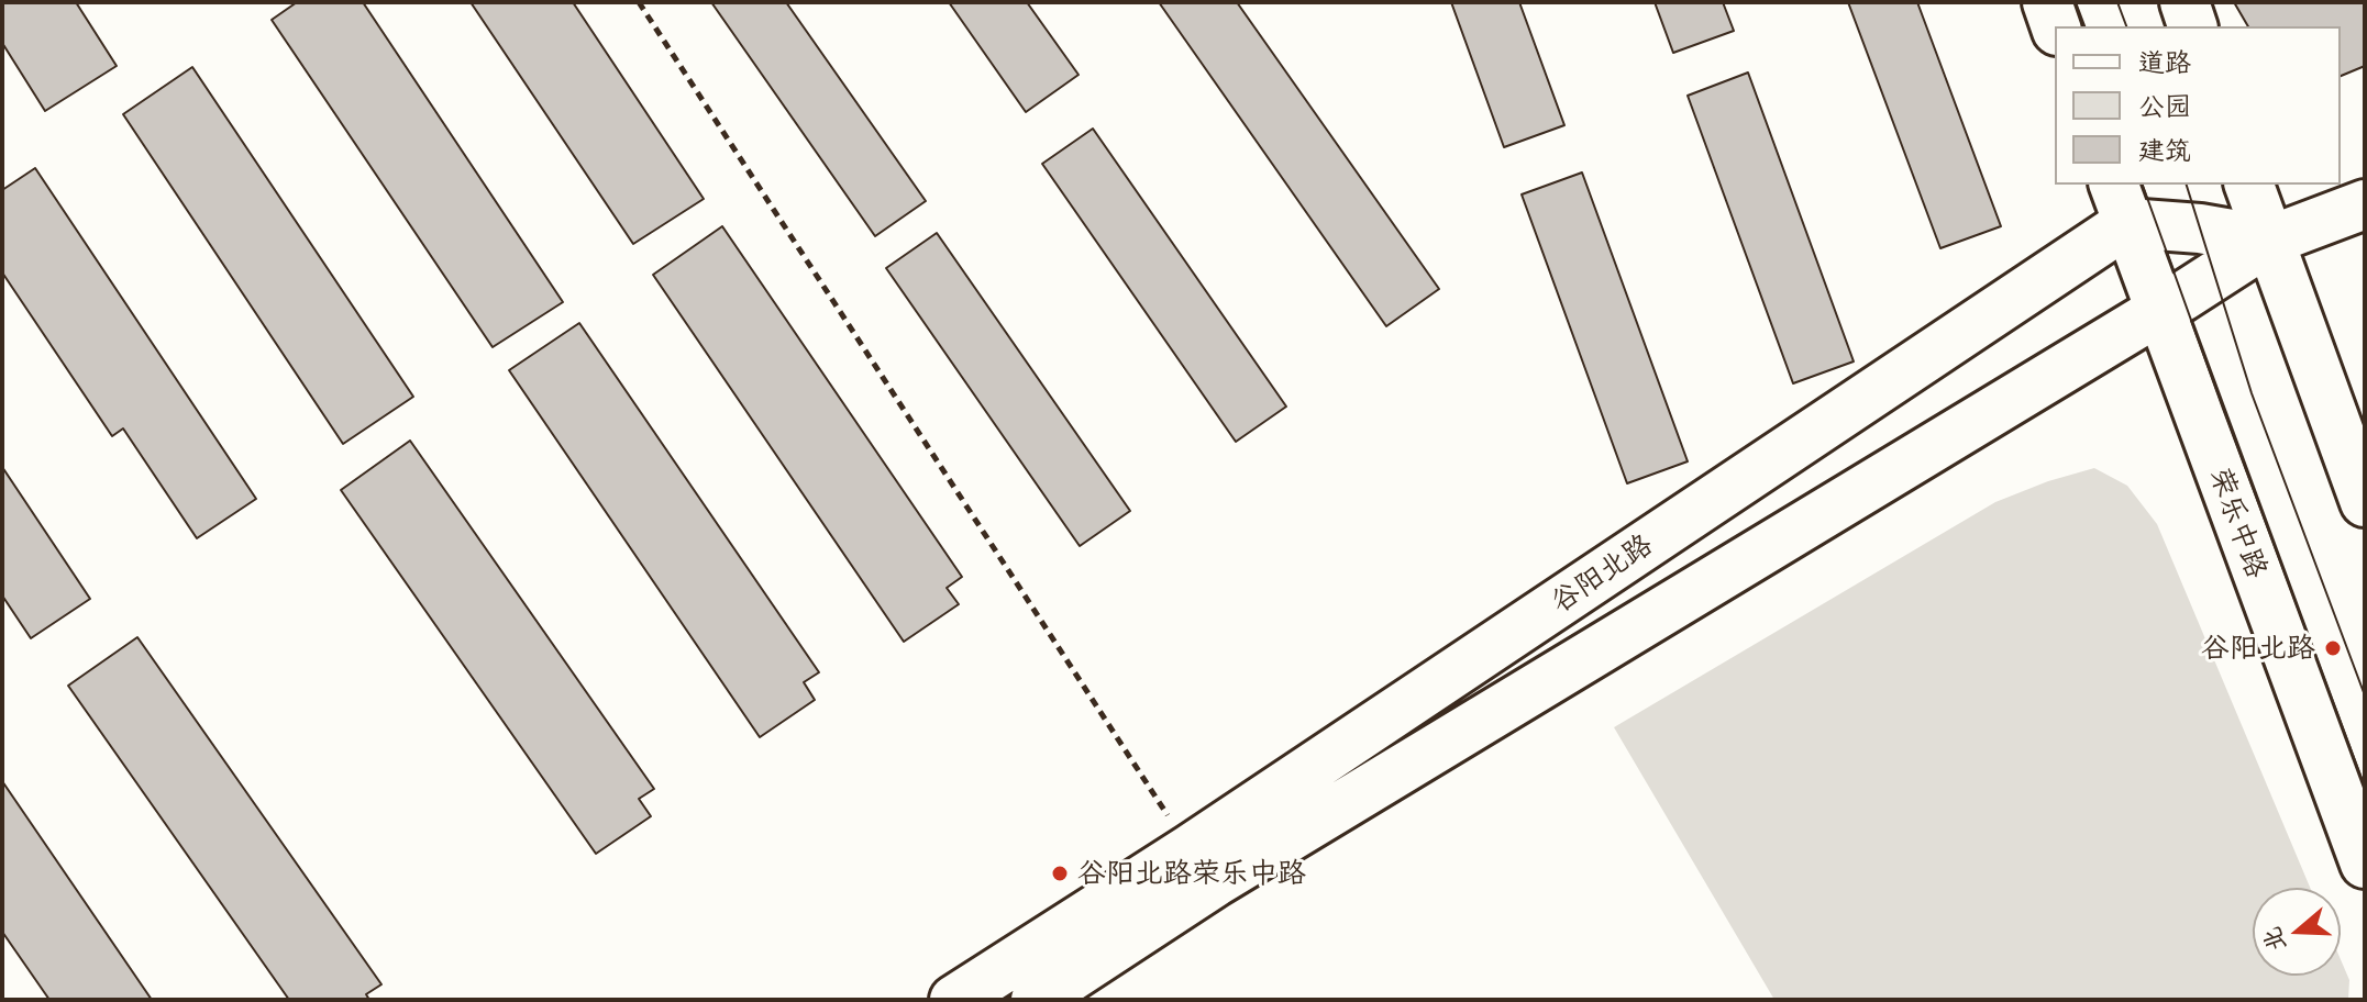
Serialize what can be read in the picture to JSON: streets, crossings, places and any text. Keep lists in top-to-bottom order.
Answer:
{
  "streets": {
    "main road": ["荣乐中路", "谷阳北路"]
  },
  "crossings": [
    ["荣乐中路", "谷阳北路"]
  ],
  "places": ["谷阳北路", "谷阳北路荣乐中路"],
  "legend": ["道路", "公园", "建筑"],
  "north": "left"
}
